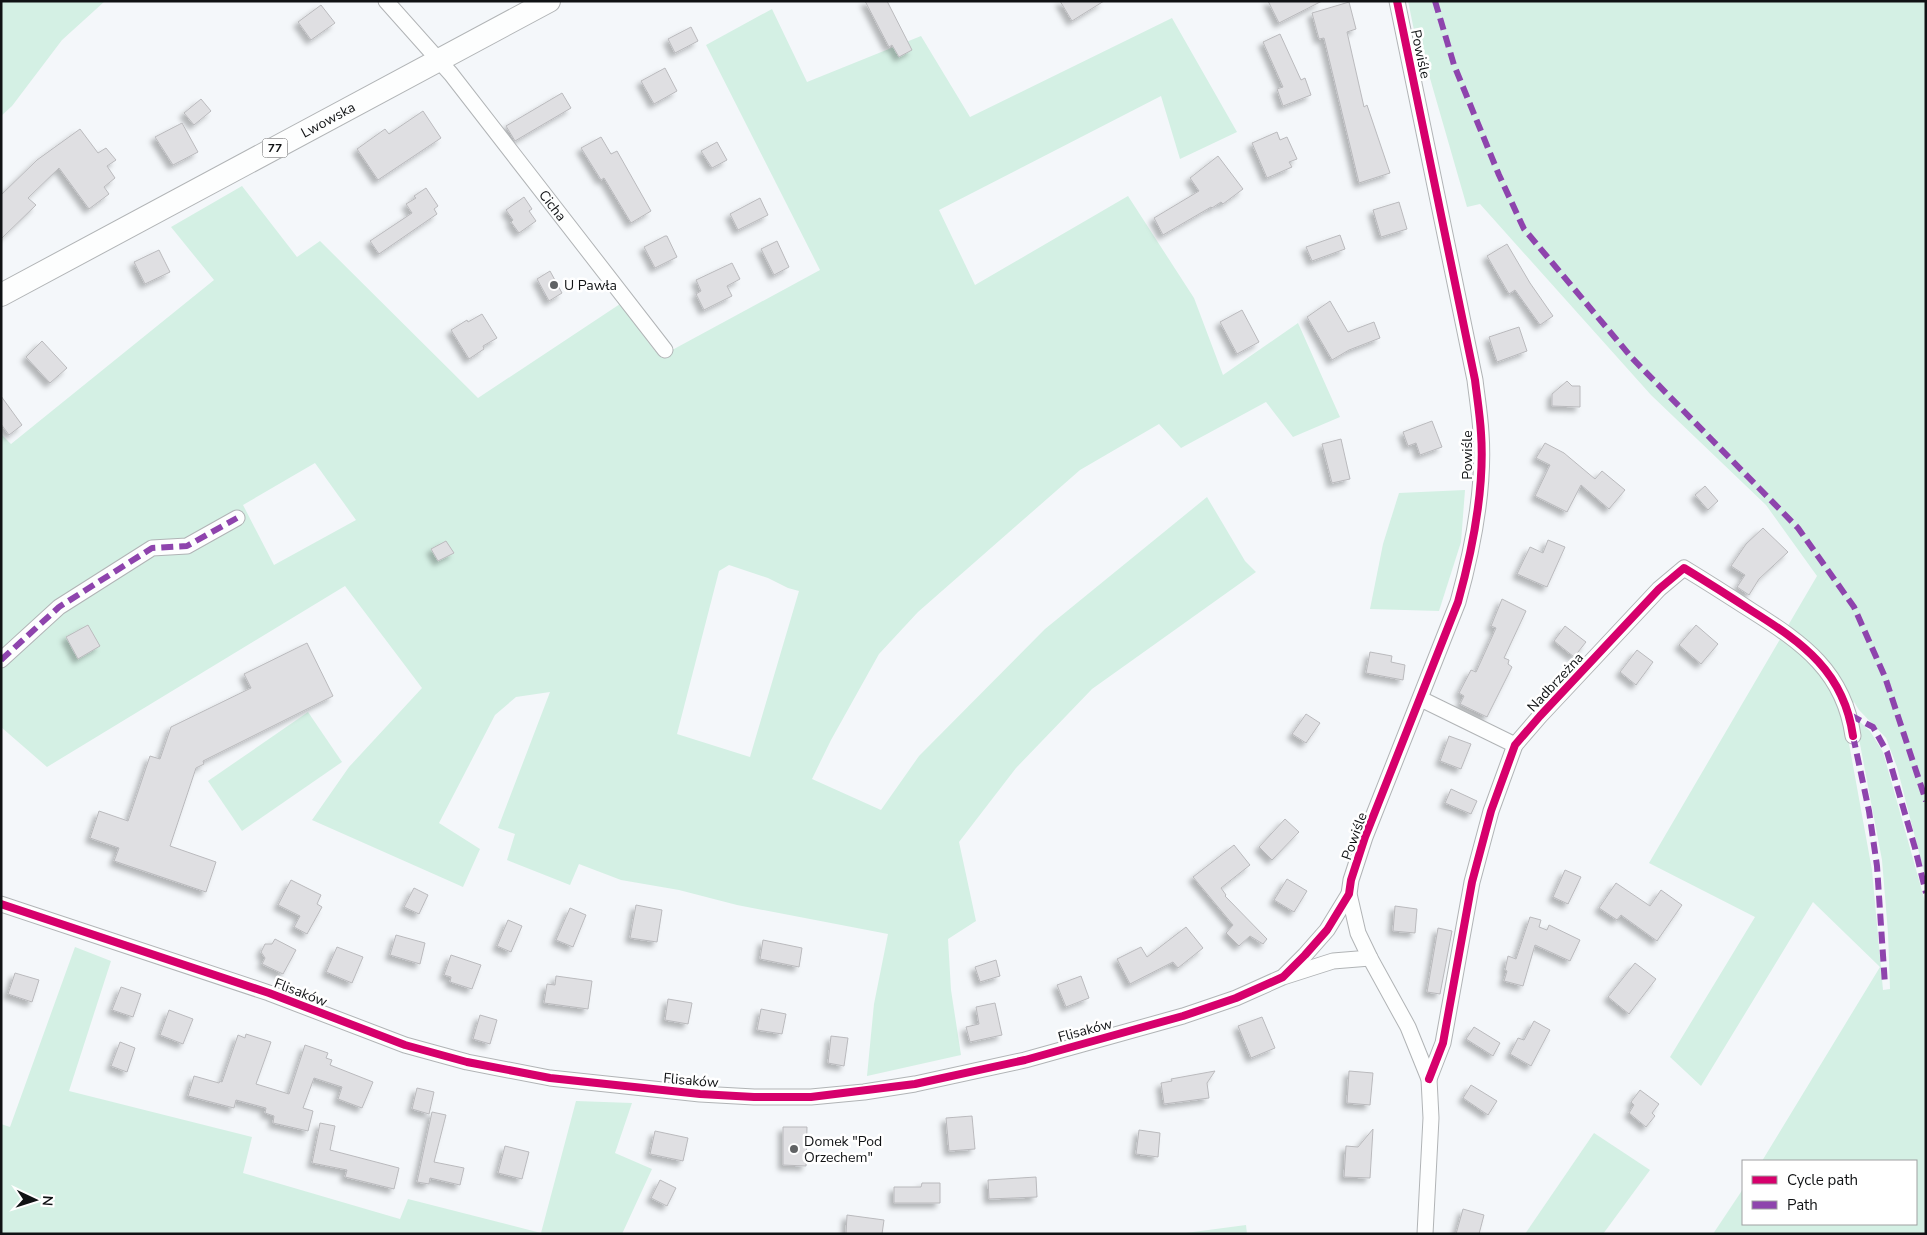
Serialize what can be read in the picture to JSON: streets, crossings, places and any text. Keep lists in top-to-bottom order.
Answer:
{
  "streets": {
    "main road": ["Lwowska", "77"],
    "street": [
      "Powiśle",
      "Cicha",
      "Nadbrzeżna",
      "Flisaków"
    ]
  },
  "crossings": [
    ["Powiśle", "Nadbrzeżna"],
    ["Powiśle", "Flisaków"],
    ["Lwowska", "Cicha"]
  ],
  "places": ["U Pawła", "Domek \"Pod Orzechem\""],
  "legend": ["Cycle path", "Path"],
  "north": "right"
}
